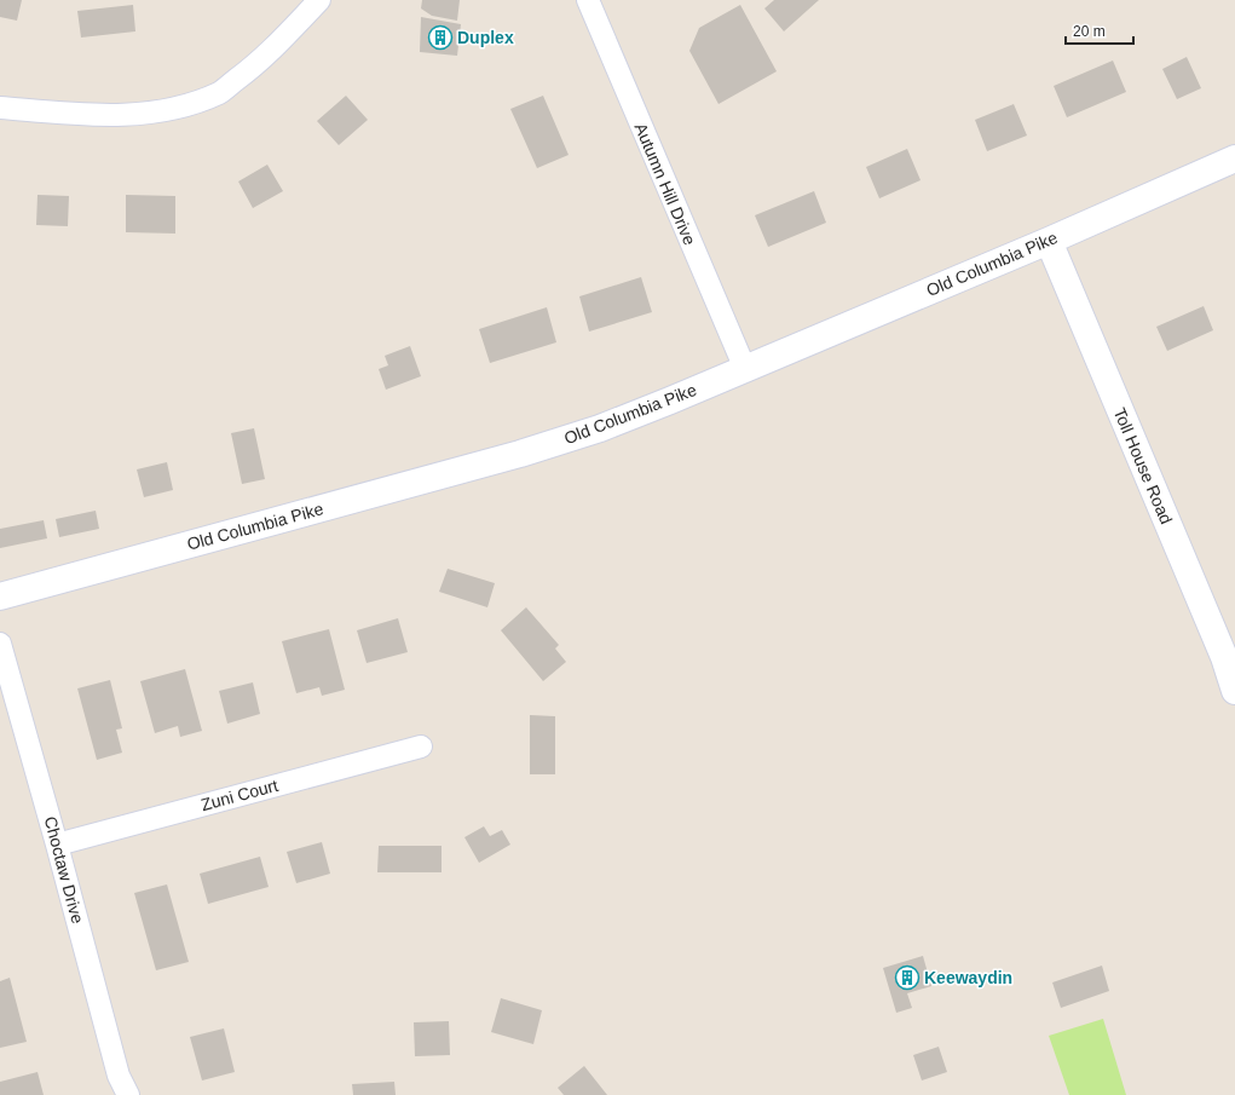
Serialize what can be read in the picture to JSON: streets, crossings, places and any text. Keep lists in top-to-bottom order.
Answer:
{
  "streets": {
    "street": [
      "Autumn Hill Drive",
      "Old Columbia Pike",
      "Toll House Road",
      "Zuni Court",
      "Choctaw Drive"
    ]
  },
  "crossings": [
    ["Autumn Hill Drive", "Old Columbia Pike"],
    ["Old Columbia Pike", "Toll House Road"],
    ["Zuni Court", "Choctaw Drive"]
  ],
  "places": {
    "building": ["Duplex", "Keewaydin"]
  },
  "scale_bar": "20 m"
}
